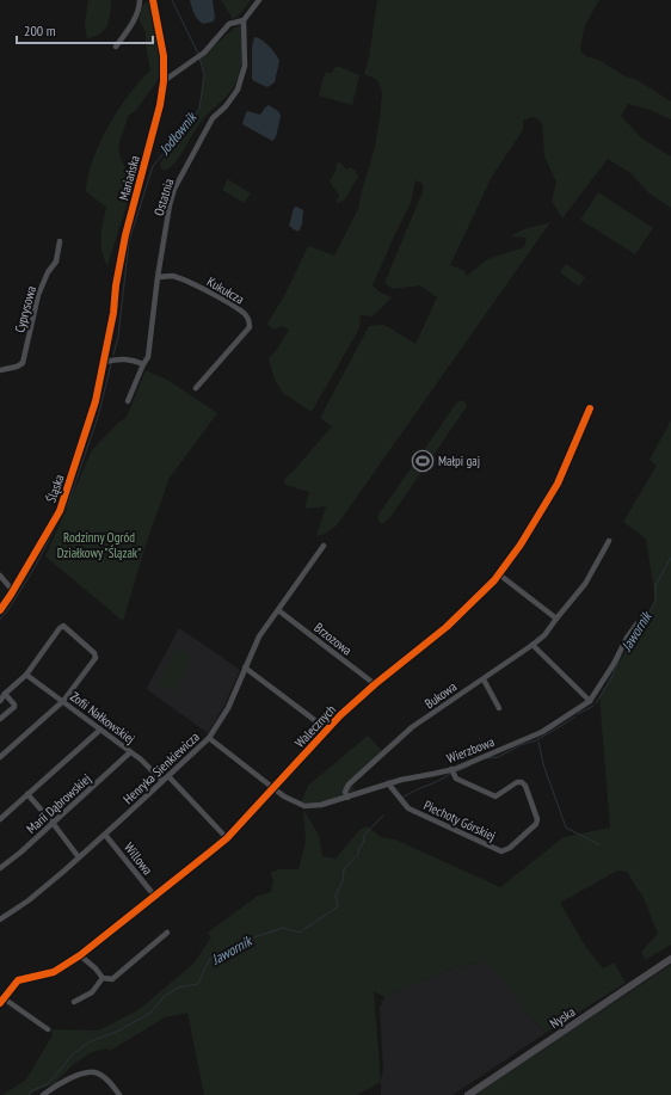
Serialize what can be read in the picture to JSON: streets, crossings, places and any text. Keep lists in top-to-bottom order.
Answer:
{
  "streets": {
    "street": [
      "Mariańska",
      "Ostatnia",
      "Kukułcza",
      "Cyprysowa",
      "Śląska",
      "Brzozowa",
      "Bukowa",
      "Zofii Nałkowskiej",
      "Walecznych",
      "Wierzbowa",
      "Henryka Sienkiewicza",
      "Marii Dąbrowskiej",
      "Piechoty Górskiej",
      "Willowa",
      "Nyska"
    ]
  },
  "crossings": [
    ["Mariańska", "Śląska"],
    ["Ostatnia", "Kukułcza"],
    ["Brzozowa", "Walecznych"],
    ["Brzozowa", "Henryka Sienkiewicza"],
    ["Bukowa", "Wierzbowa"],
    ["Zofii Nałkowskiej", "Henryka Sienkiewicza"],
    ["Zofii Nałkowskiej", "Marii Dąbrowskiej"],
    ["Walecznych", "Wierzbowa"],
    ["Walecznych", "Willowa"],
    ["Wierzbowa", "Henryka Sienkiewicza"],
    ["Wierzbowa", "Piechoty Górskiej"],
    ["Henryka Sienkiewicza", "Willowa"]
  ],
  "water": ["Jodłownik", "Jawornik"],
  "parks": ["Rodzinny Ogród Działkowy \"Ślązak\""],
  "places": {
    "sports": ["Małpi gaj"]
  },
  "scale_bar": "200 m"
}
